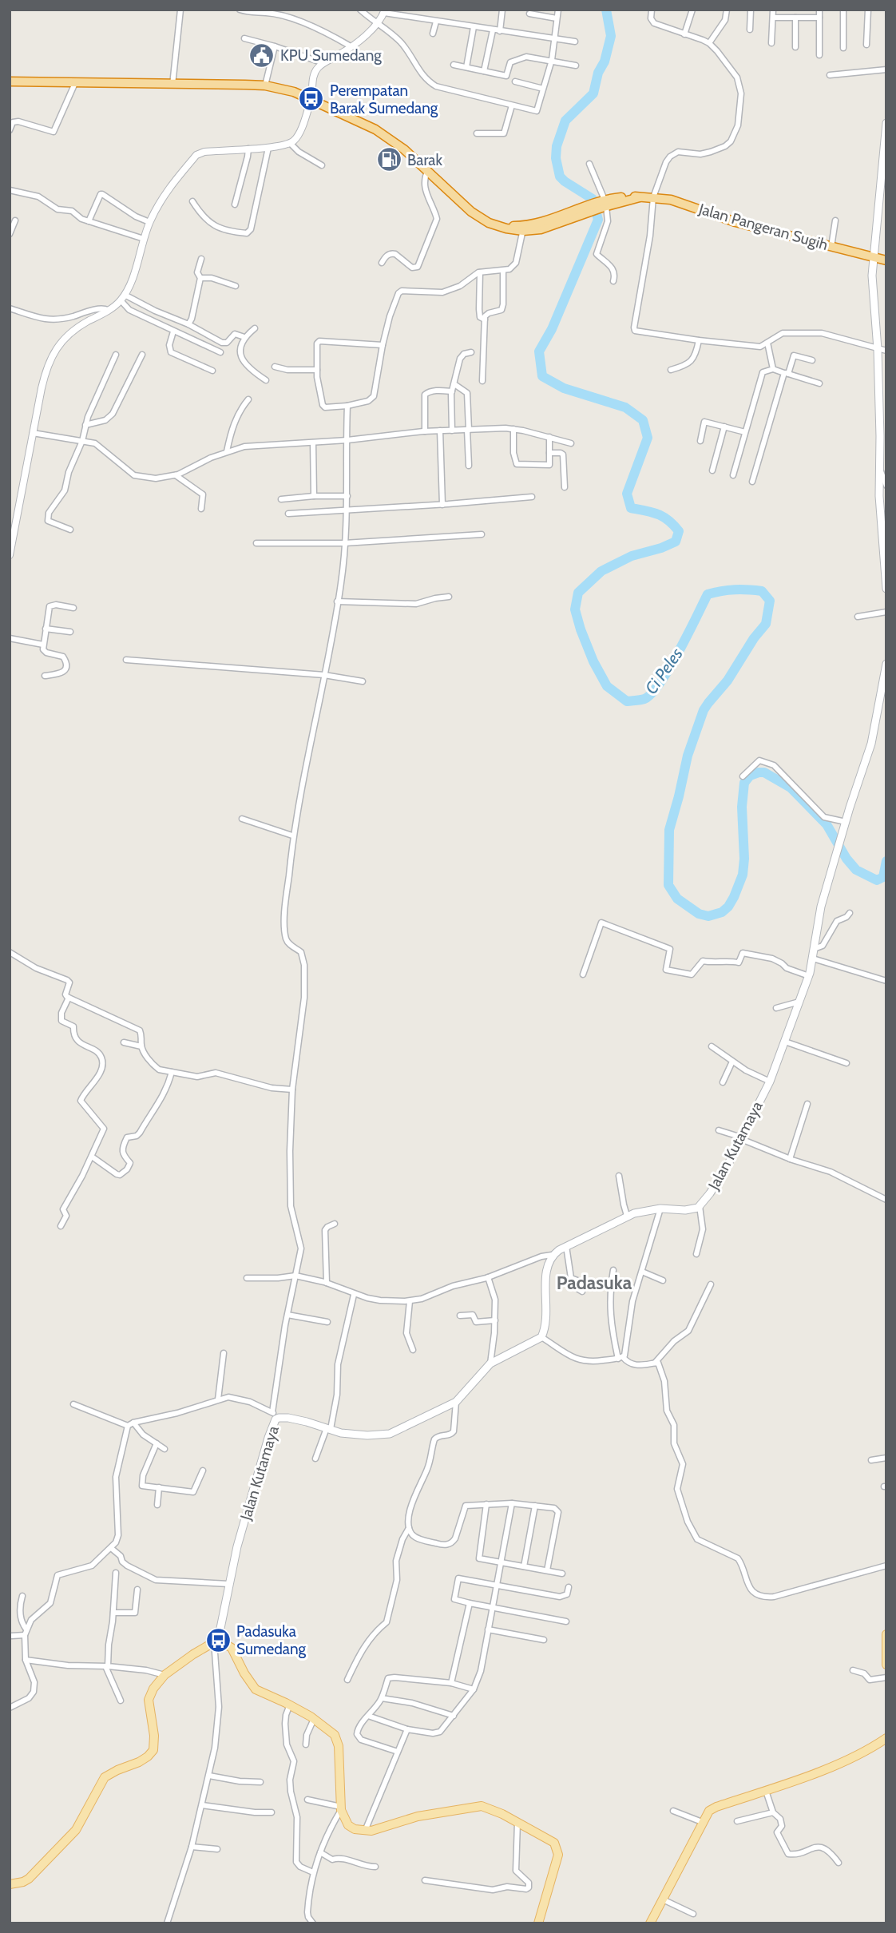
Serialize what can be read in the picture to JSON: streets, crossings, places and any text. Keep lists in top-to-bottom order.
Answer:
{
  "streets": {
    "highway": ["Jalan Pangeran Sugih"],
    "main road": ["Jalan Kutamaya"]
  },
  "districts": ["Padasuka"],
  "water": ["Ci Peles"],
  "places": {
    "public building": ["KPU Sumedang"],
    "bus stop": ["Perempatan Barak Sumedang", "Padasuka Sumedang"],
    "fuel station": ["Barak"]
  }
}
